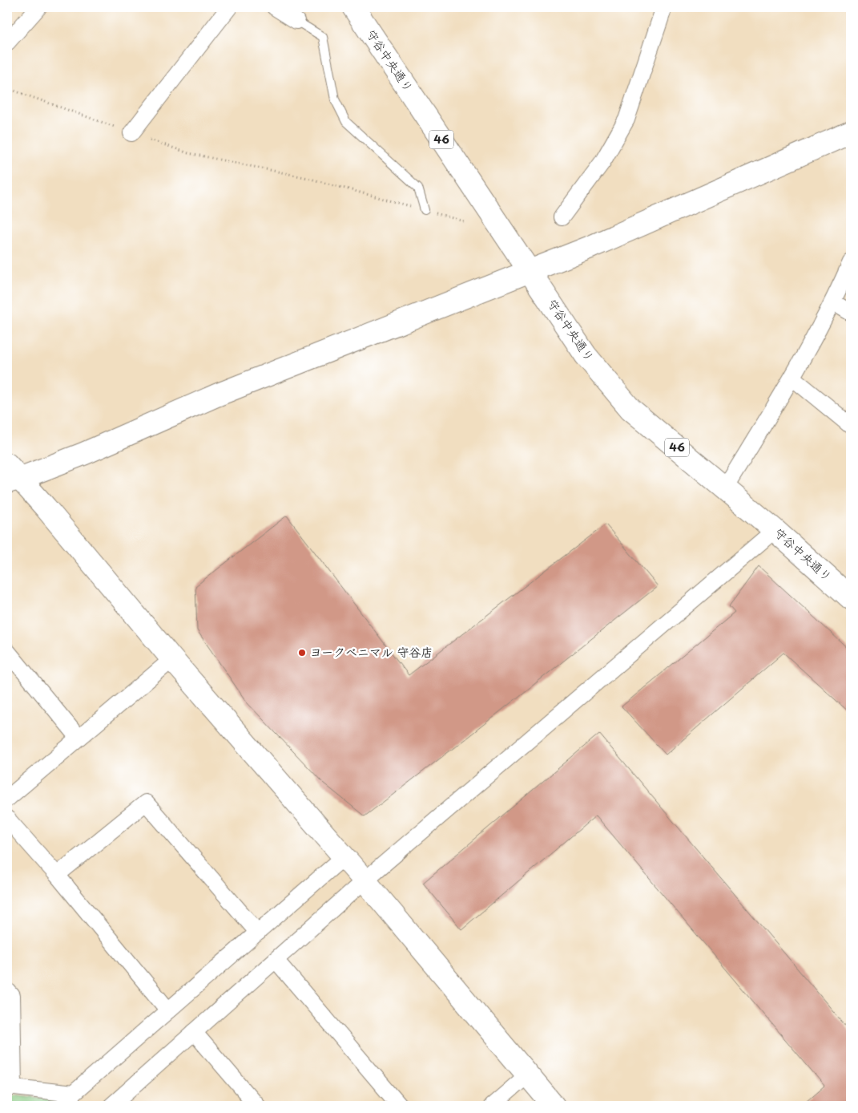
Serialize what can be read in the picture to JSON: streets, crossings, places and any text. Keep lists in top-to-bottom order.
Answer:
{
  "streets": {
    "street": ["守谷中央通り", "46"]
  },
  "places": ["ヨークベニマル 守谷店"]
}
